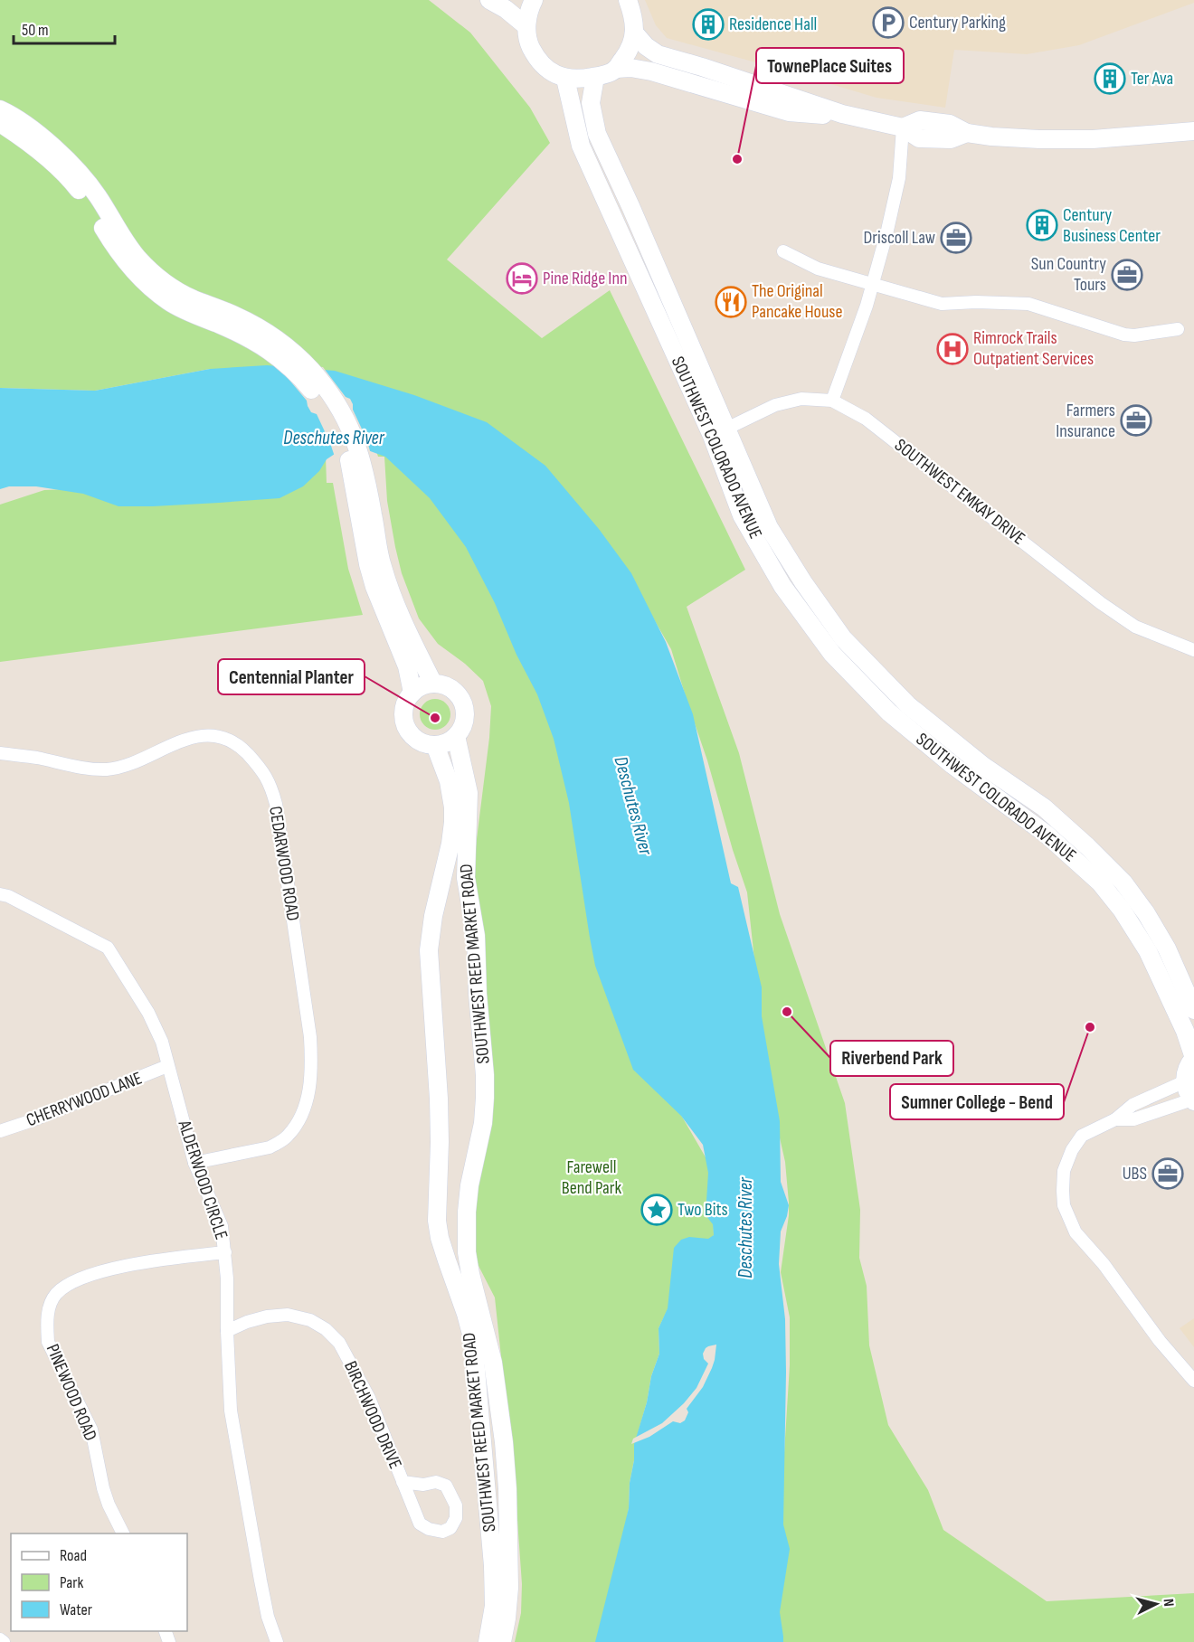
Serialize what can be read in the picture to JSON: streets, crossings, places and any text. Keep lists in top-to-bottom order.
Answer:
{
  "streets": {
    "main road": ["SOUTHWEST COLORADO AVENUE", "SOUTHWEST REED MARKET ROAD"],
    "street": [
      "SOUTHWEST EMKAY DRIVE",
      "CEDARWOOD ROAD",
      "CHERRYWOOD LANE",
      "ALDERWOOD CIRCLE",
      "PINEWOOD ROAD",
      "BIRCHWOOD DRIVE"
    ]
  },
  "crossings": [
    ["SOUTHWEST COLORADO AVENUE", "SOUTHWEST EMKAY DRIVE"],
    ["CEDARWOOD ROAD", "ALDERWOOD CIRCLE"],
    ["CHERRYWOOD LANE", "ALDERWOOD CIRCLE"],
    ["ALDERWOOD CIRCLE", "PINEWOOD ROAD"],
    ["ALDERWOOD CIRCLE", "BIRCHWOOD DRIVE"]
  ],
  "water": ["Deschutes River"],
  "parks": ["Farewell Bend Park"],
  "places": {
    "parking": ["Century Parking"],
    "building": ["Residence Hall", "Ter Ava", "Century Business Center"],
    "other": [
      "TownePlace Suites",
      "Centennial Planter",
      "Riverbend Park",
      "Sumner College - Bend"
    ],
    "office": [
      "Driscoll Law",
      "Sun Country Tours",
      "Farmers Insurance",
      "UBS"
    ],
    "hotel": ["Pine Ridge Inn"],
    "restaurant": ["The Original Pancake House"],
    "hospital": ["Rimrock Trails Outpatient Services"],
    "place": ["Two Bits"]
  },
  "legend": ["Road", "Park", "Water"],
  "scale_bar": "50 m",
  "north": "right"
}
